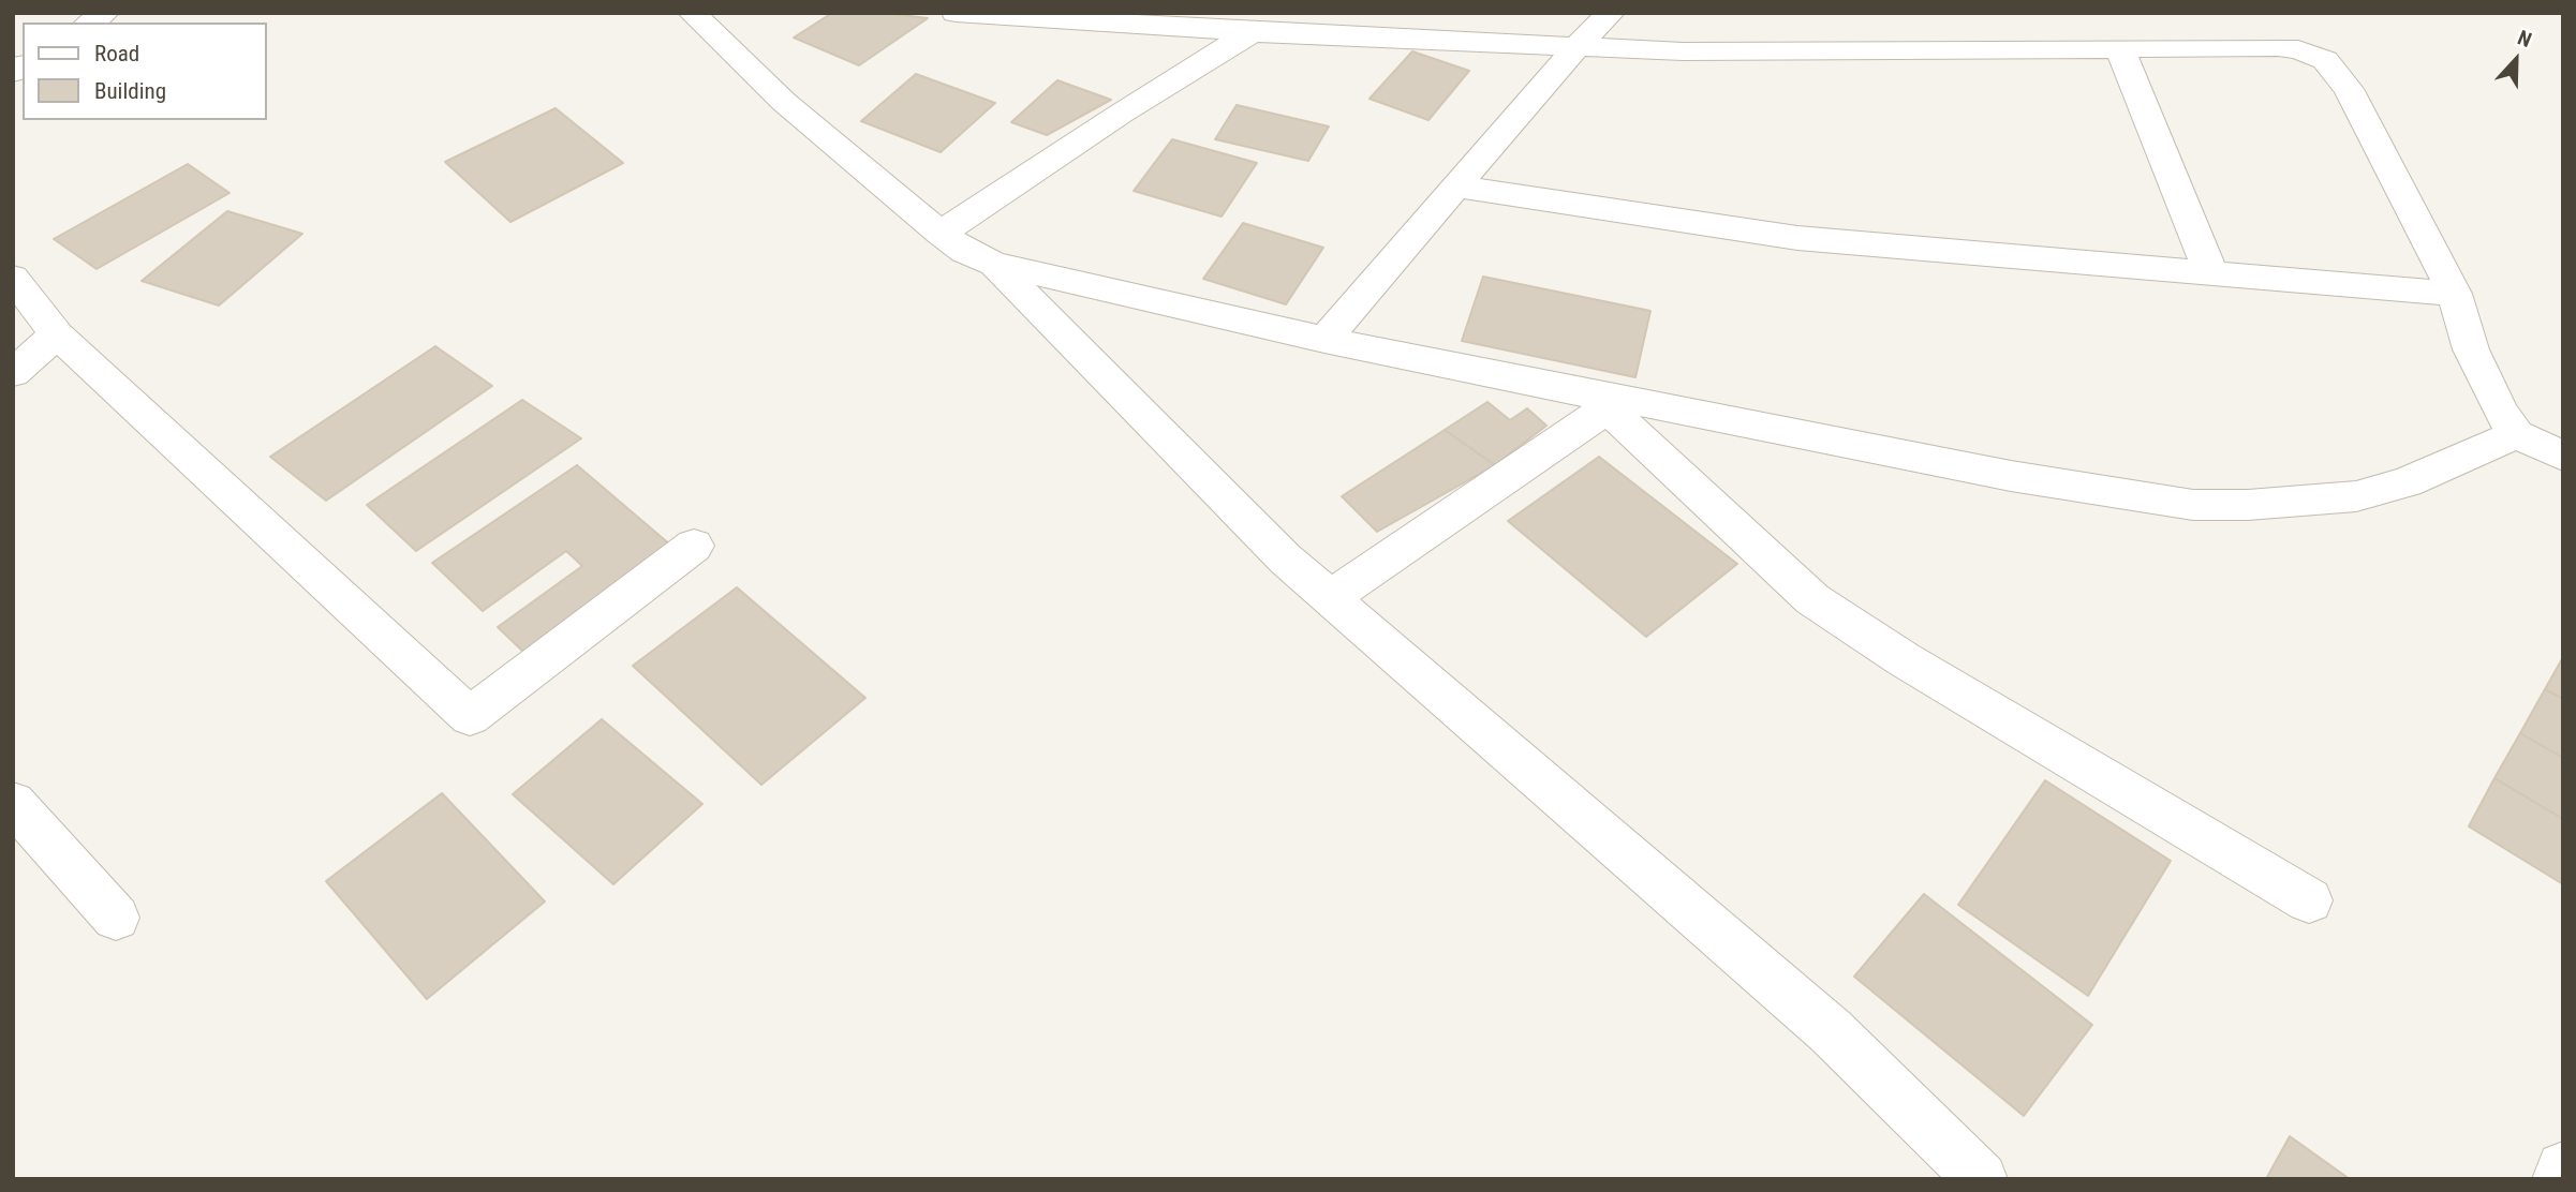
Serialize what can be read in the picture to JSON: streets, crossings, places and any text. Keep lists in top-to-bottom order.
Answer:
{
  "legend": ["Road", "Building"],
  "north": "top"
}
